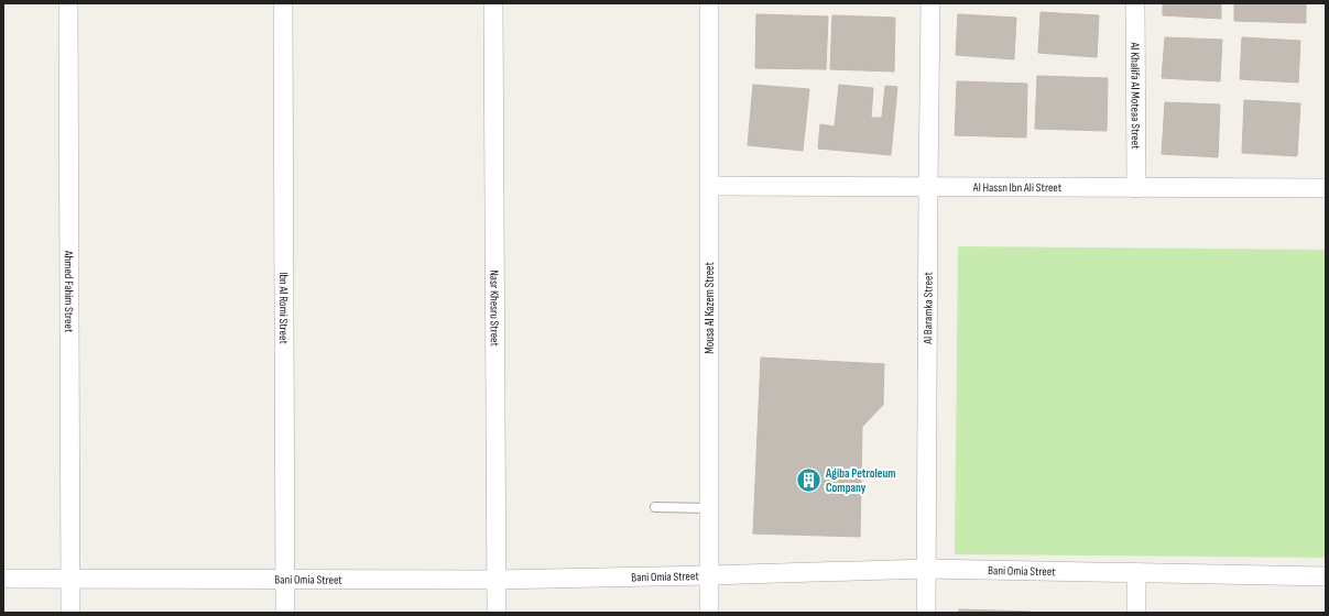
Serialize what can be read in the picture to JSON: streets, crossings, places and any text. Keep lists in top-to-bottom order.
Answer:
{
  "streets": {
    "street": [
      "Al Khalifa Al Moteaa Street",
      "Al Hassn Ibn Ali Street",
      "Ahmed Fahim Street",
      "Ibn Al Romi Street",
      "Nasr Khesru Street",
      "Mousa Al Kazem Street",
      "Al Baramka Street",
      "Bani Omia Street"
    ]
  },
  "crossings": [
    ["Al Khalifa Al Moteaa Street", "Al Hassn Ibn Ali Street"],
    ["Al Hassn Ibn Ali Street", "Mousa Al Kazem Street"],
    ["Al Hassn Ibn Ali Street", "Al Baramka Street"],
    ["Ahmed Fahim Street", "Bani Omia Street"],
    ["Ibn Al Romi Street", "Bani Omia Street"],
    ["Nasr Khesru Street", "Bani Omia Street"],
    ["Mousa Al Kazem Street", "Bani Omia Street"],
    ["Al Baramka Street", "Bani Omia Street"]
  ],
  "places": {
    "building": ["Agiba Petroleum Company"]
  }
}
